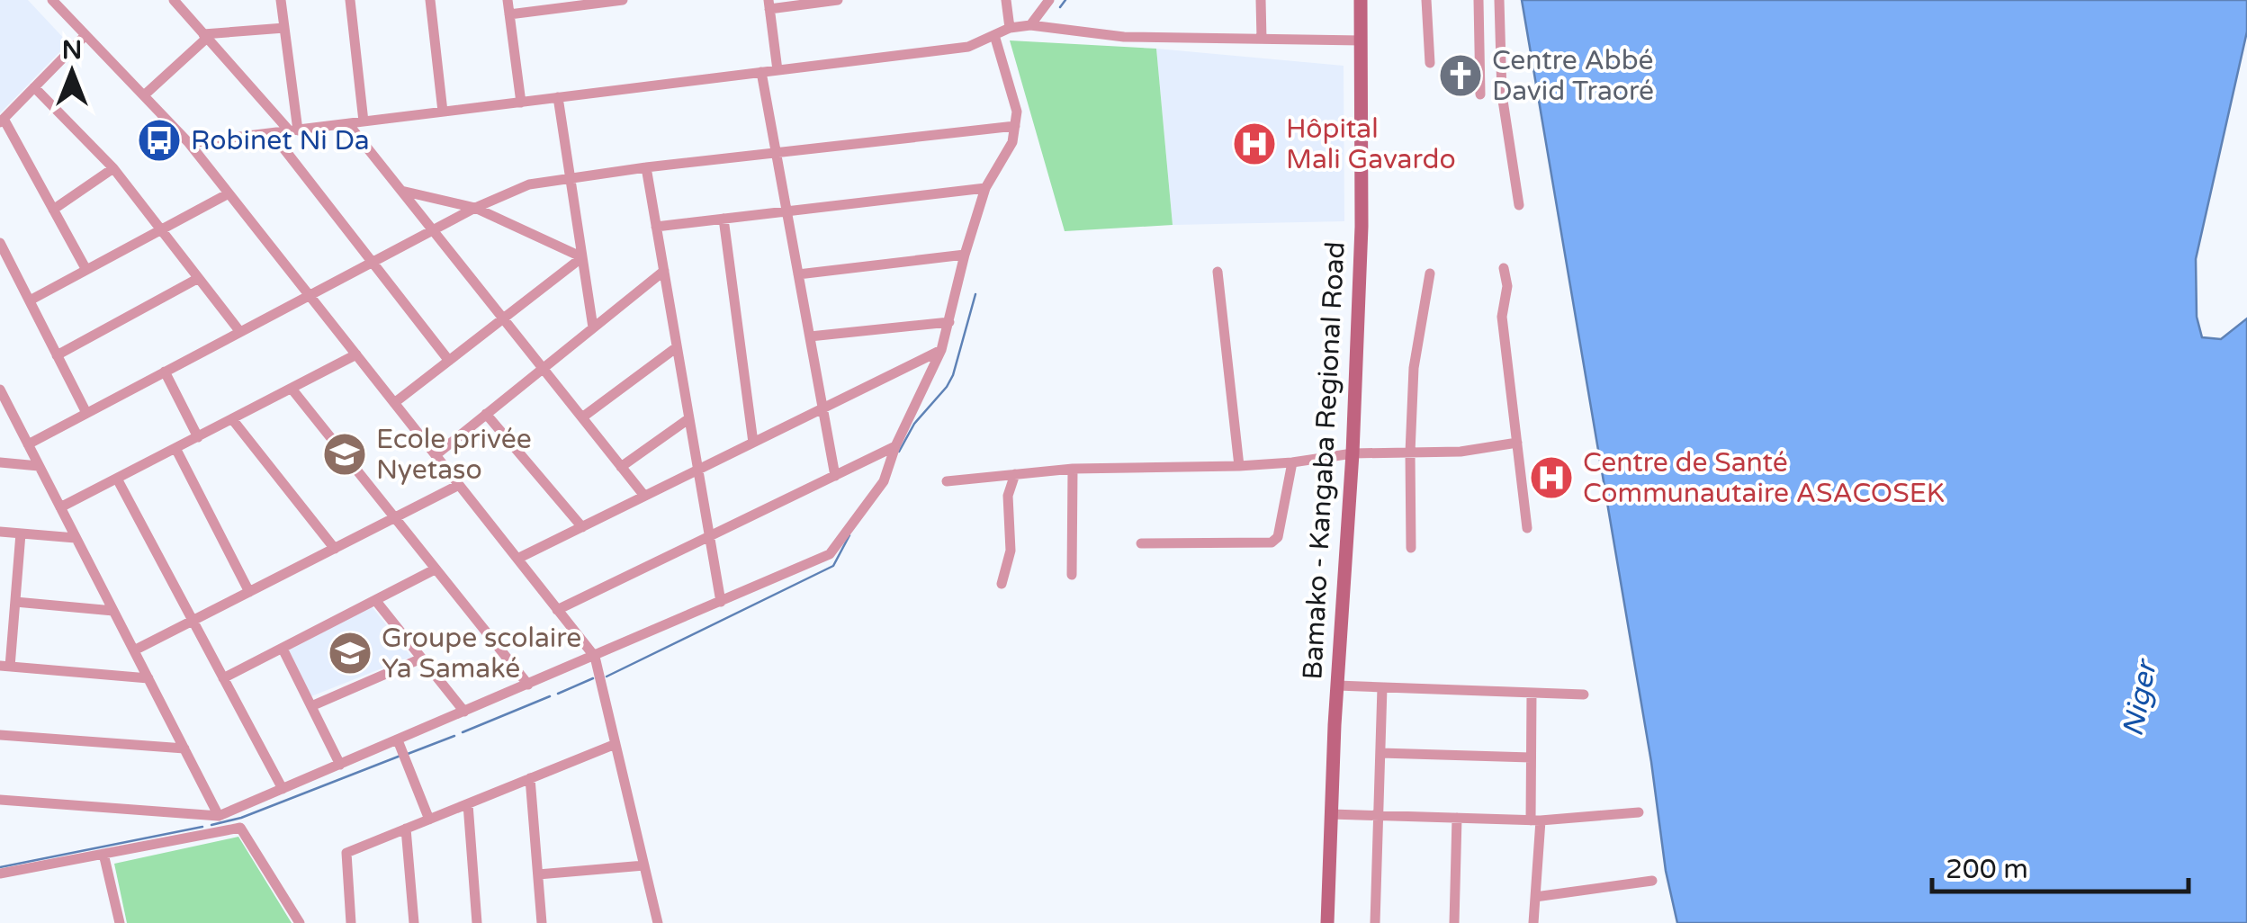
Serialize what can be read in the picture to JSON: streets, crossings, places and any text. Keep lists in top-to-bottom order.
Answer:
{
  "streets": {
    "street": ["Bamako - Kangaba Regional Road"]
  },
  "water": ["Niger"],
  "places": {
    "church": ["Centre Abbé David Traoré"],
    "bus stop": ["Robinet Ni Da"],
    "hospital": ["Hôpital Mali Gavardo", "Centre de Santé Communautaire ASACOSEK"],
    "school or university": ["Ecole privée Nyetaso", "Groupe scolaire Ya Samaké"]
  },
  "scale_bar": "200 m",
  "north": "top"
}
